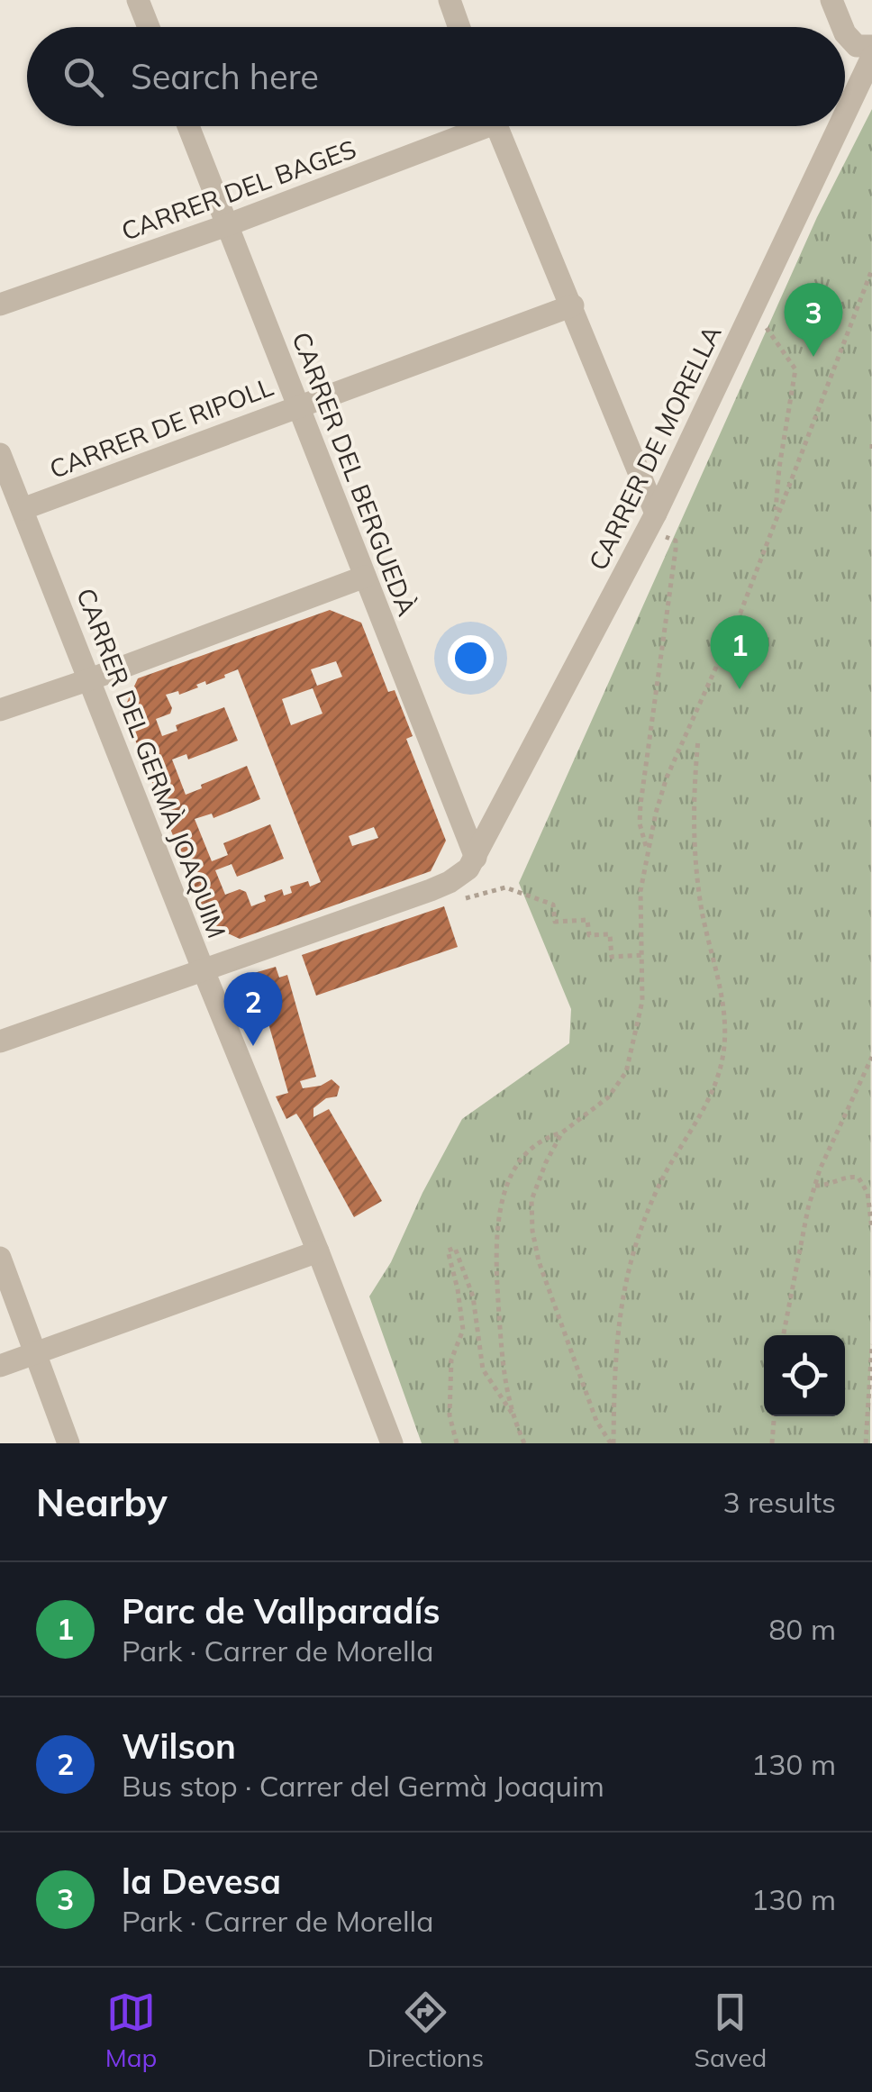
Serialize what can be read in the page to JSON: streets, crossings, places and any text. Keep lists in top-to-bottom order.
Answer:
{
  "streets": {
    "street": [
      "CARRER DEL BAGES",
      "CARRER DE RIPOLL",
      "CARRER DE MORELLA",
      "CARRER DEL BERGUEDÀ",
      "CARRER DEL GERMÀ JOAQUIM"
    ]
  },
  "crossings": [
    ["CARRER DEL BAGES", "CARRER DEL BERGUEDÀ"],
    ["CARRER DE RIPOLL", "CARRER DEL BERGUEDÀ"],
    ["CARRER DE RIPOLL", "CARRER DEL GERMÀ JOAQUIM"],
    ["CARRER DE MORELLA", "CARRER DEL BERGUEDÀ"]
  ],
  "page": {
    "search": "Search here",
    "pins": ["3", "1", "2"],
    "heading": ["Nearby", "3 results"],
    "list": [
      {
        "mark": "1",
        "name": "Parc de Vallparadís",
        "note": "Park · Carrer de Morella",
        "value": "80 m"
      },
      {
        "mark": "2",
        "name": "Wilson",
        "note": "Bus stop · Carrer del Germà Joaquim",
        "value": "130 m"
      },
      {
        "mark": "3",
        "name": "la Devesa",
        "note": "Park · Carrer de Morella",
        "value": "130 m"
      }
    ],
    "nav": ["Map", "Directions", "Saved"]
  }
}
